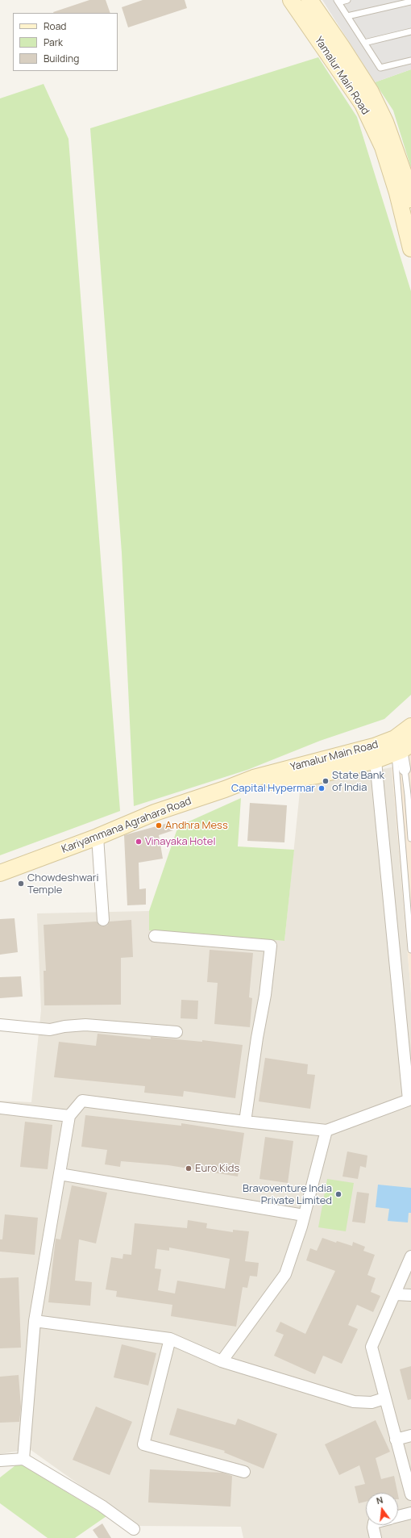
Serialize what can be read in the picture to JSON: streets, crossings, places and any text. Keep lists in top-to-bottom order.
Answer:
{
  "streets": {
    "street": ["Yamalur Main Road", "Kariyammana Agrahara Road"]
  },
  "crossings": [
    ["Yamalur Main Road", "Kariyammana Agrahara Road"]
  ],
  "places": [
    "State Bank of India",
    "Capital Hypermar",
    "Andhra Mess",
    "Vinayaka Hotel",
    "Chowdeshwari Temple",
    "Euro Kids",
    "Bravoventure India Private Limited"
  ],
  "legend": ["Road", "Park", "Building"],
  "north": "top"
}
